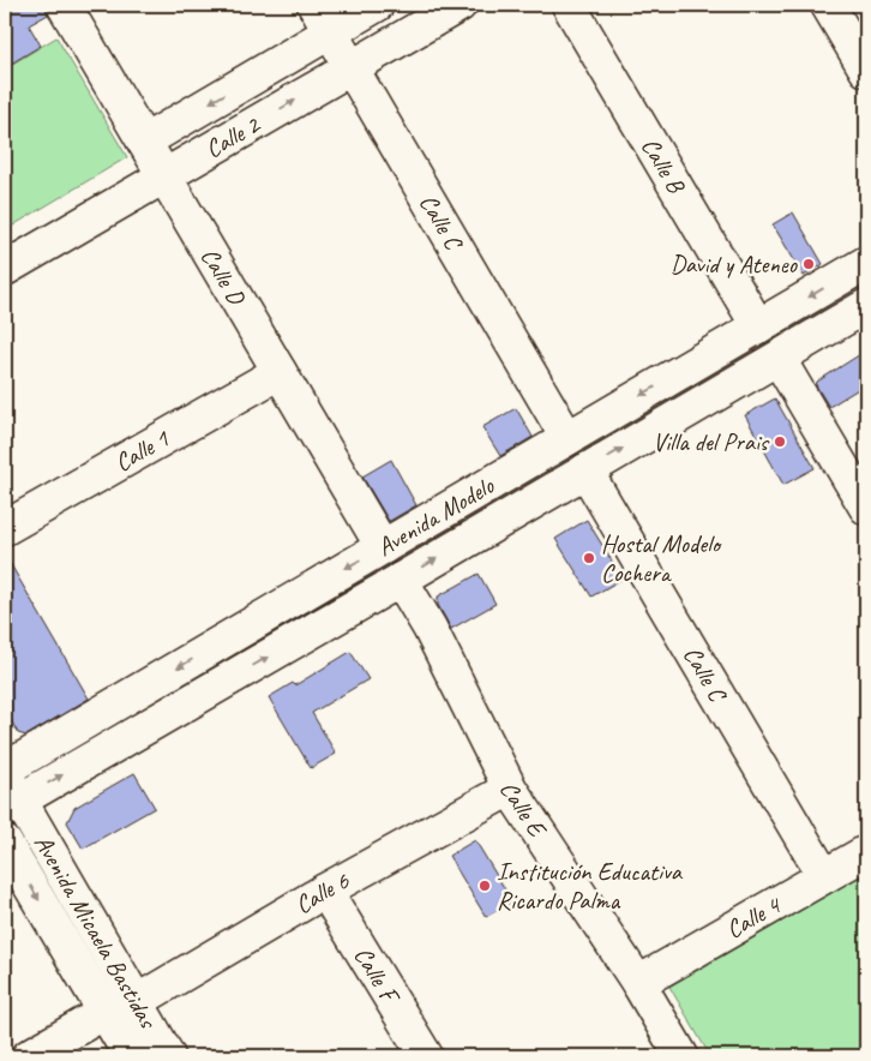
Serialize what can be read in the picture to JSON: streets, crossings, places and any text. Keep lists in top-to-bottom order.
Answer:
{
  "streets": {
    "street": [
      "Calle 2",
      "Calle B",
      "Calle C",
      "Calle D",
      "Calle 1",
      "Avenida Modelo",
      "Calle E",
      "Calle 6",
      "Calle 4",
      "Avenida Micaela Bastidas",
      "Calle F"
    ]
  },
  "crossings": [
    ["Calle 2", "Calle C"],
    ["Calle 2", "Calle D"],
    ["Calle B", "Avenida Modelo"],
    ["Calle C", "Avenida Modelo"],
    ["Calle C", "Calle 4"],
    ["Calle D", "Calle 1"],
    ["Calle D", "Avenida Modelo"],
    ["Avenida Modelo", "Calle E"],
    ["Avenida Modelo", "Avenida Micaela Bastidas"],
    ["Calle E", "Calle 6"],
    ["Calle E", "Calle 4"],
    ["Calle 6", "Avenida Micaela Bastidas"],
    ["Calle 6", "Calle F"]
  ],
  "places": [
    "David y Ateneo",
    "Villa del Prais",
    "Hostal Modelo Cochera",
    "Institución Educativa Ricardo Palma"
  ]
}
